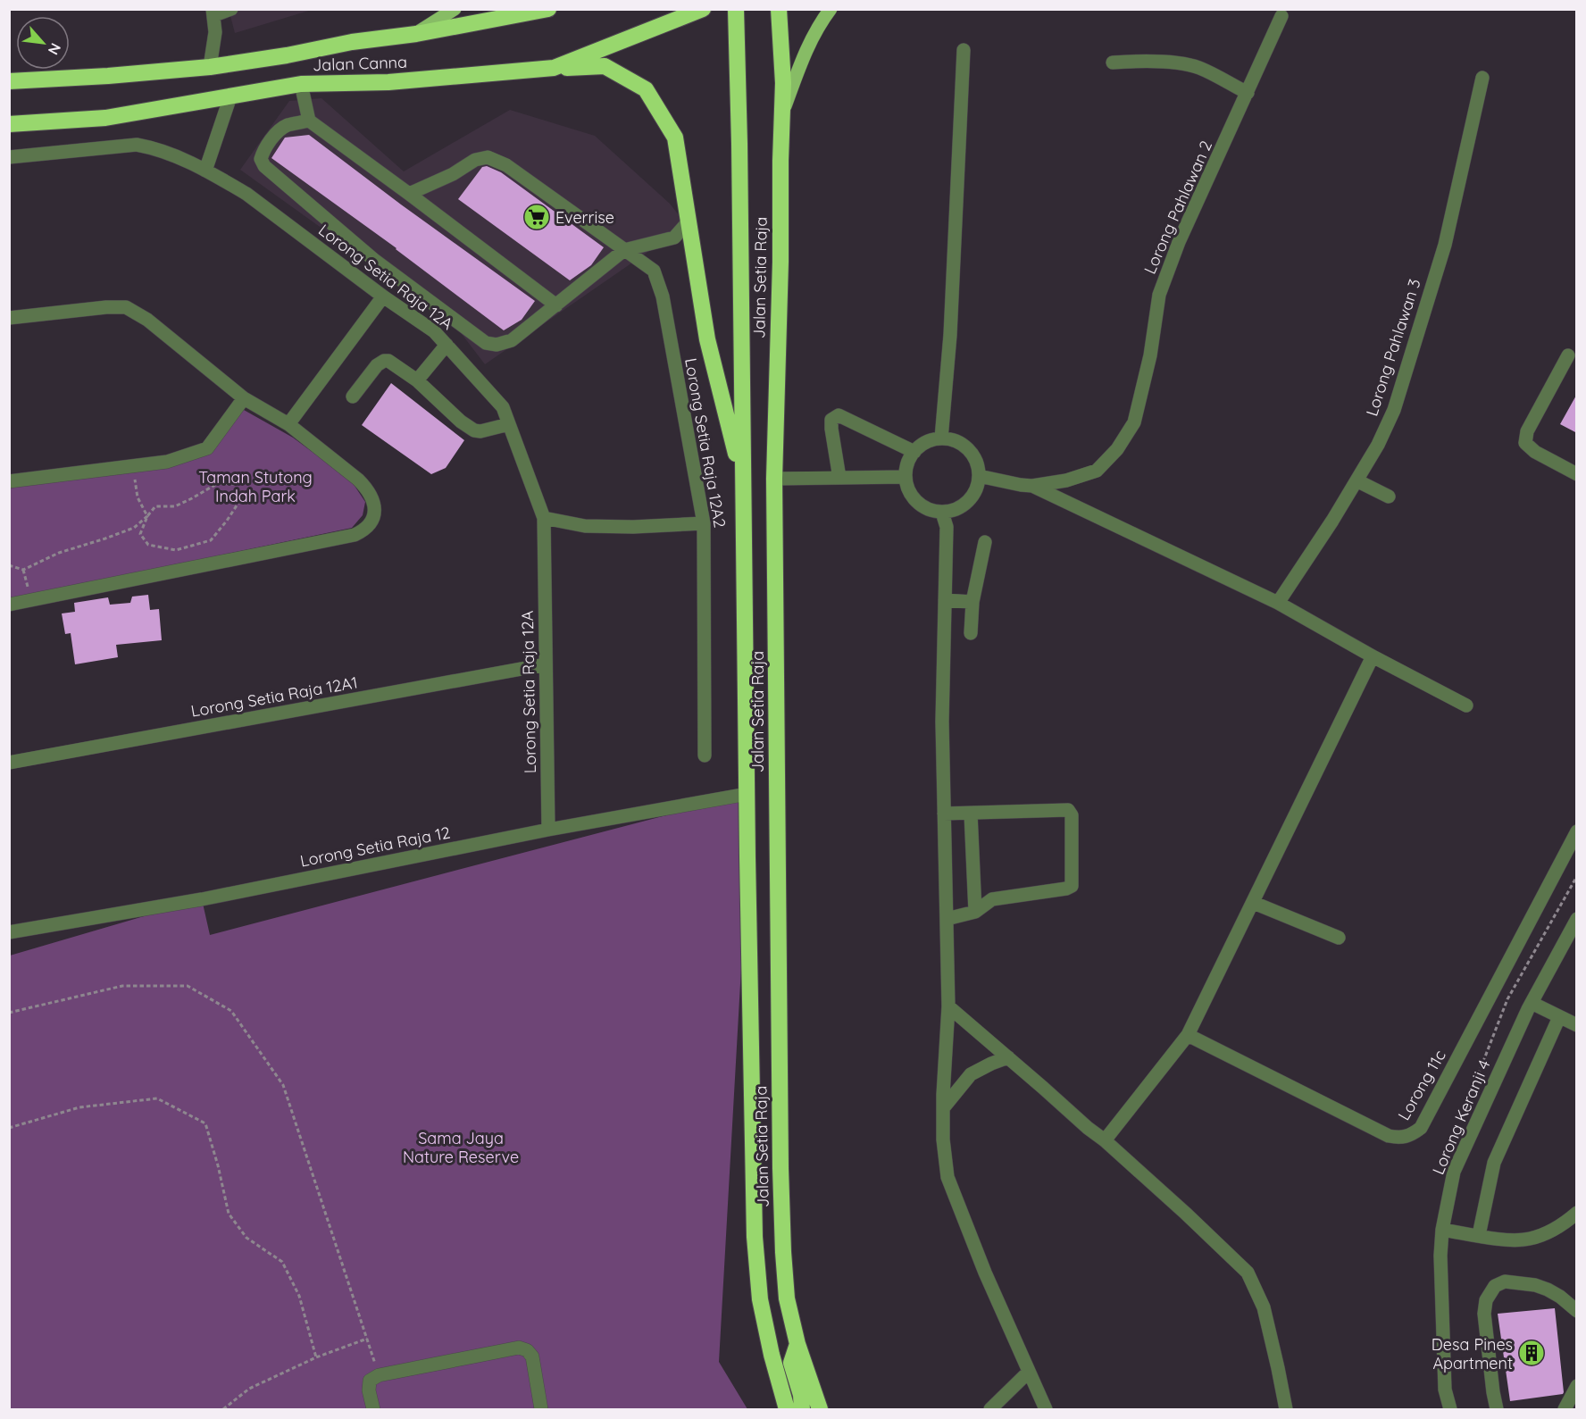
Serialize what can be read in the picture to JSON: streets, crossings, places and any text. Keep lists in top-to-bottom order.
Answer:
{
  "streets": {
    "highway": ["Jalan Canna", "Jalan Setia Raja"],
    "street": [
      "Lorong Pahlawan 2",
      "Lorong Setia Raja 12A",
      "Lorong Pahlawan 3",
      "Lorong Setia Raja 12A2",
      "Lorong Setia Raja 12A1",
      "Lorong Setia Raja 12",
      "Lorong 11c",
      "Lorong Keranji 4"
    ]
  },
  "crossings": [
    ["Lorong Setia Raja 12A", "Lorong Setia Raja 12A1"],
    ["Lorong Setia Raja 12A", "Lorong Setia Raja 12"],
    ["Jalan Setia Raja", "Lorong Setia Raja 12"]
  ],
  "parks": ["Taman Stutong Indah Park", "Sama Jaya Nature Reserve"],
  "places": {
    "supermarket": ["Everrise"],
    "building": ["Desa Pines Apartment"]
  },
  "north": "bottom right"
}
